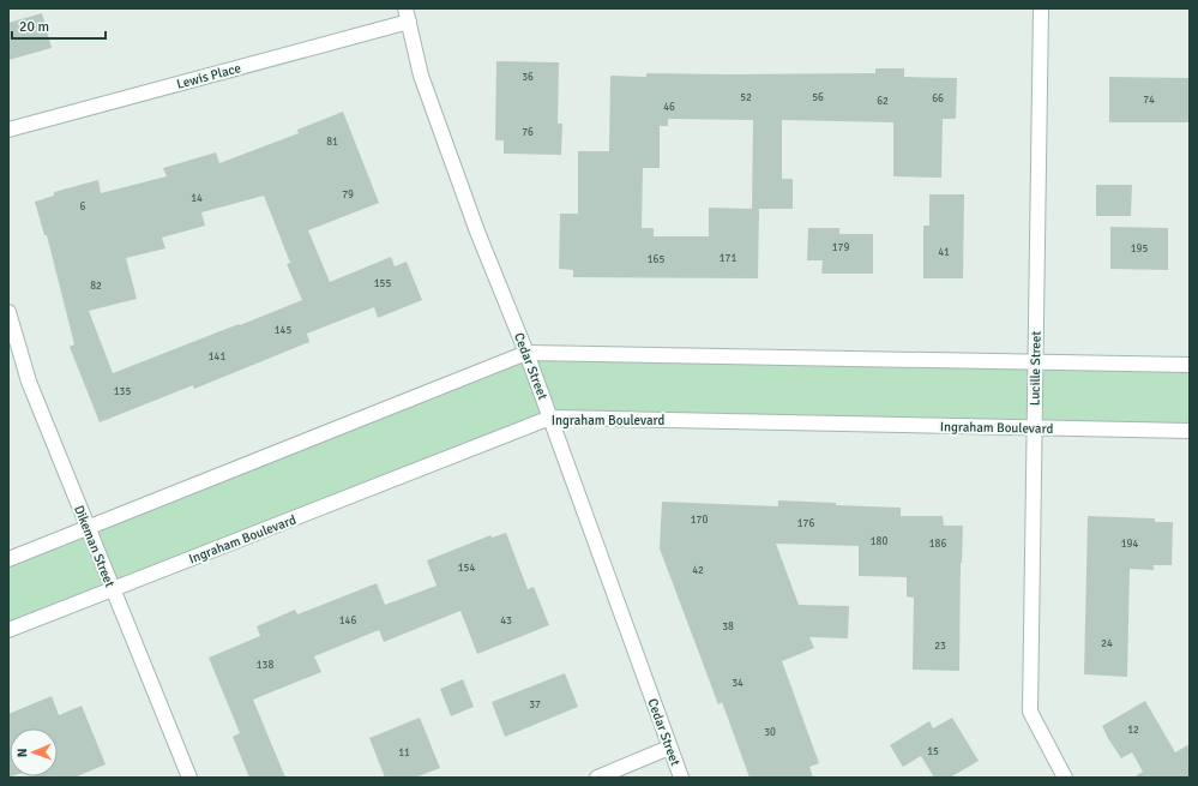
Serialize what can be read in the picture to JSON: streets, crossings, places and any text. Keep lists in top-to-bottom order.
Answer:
{
  "streets": {
    "street": [
      "Lewis Place",
      "Cedar Street",
      "Lucille Street",
      "Ingraham Boulevard",
      "Dikeman Street"
    ]
  },
  "crossings": [
    ["Lewis Place", "Cedar Street"],
    ["Cedar Street", "Ingraham Boulevard"],
    ["Lucille Street", "Ingraham Boulevard"],
    ["Ingraham Boulevard", "Dikeman Street"]
  ],
  "house_numbers": [
    "36",
    "52",
    "56",
    "66",
    "74",
    "62",
    "46",
    "76",
    "81",
    "79",
    "14",
    "6",
    "179",
    "195",
    "41",
    "171",
    "165",
    "155",
    "82",
    "145",
    "141",
    "135",
    "170",
    "176",
    "180",
    "186",
    "194",
    "154",
    "42",
    "146",
    "43",
    "38",
    "24",
    "23",
    "138",
    "34",
    "37",
    "12",
    "30",
    "15",
    "11"
  ],
  "scale_bar": "20 m",
  "north": "left"
}
